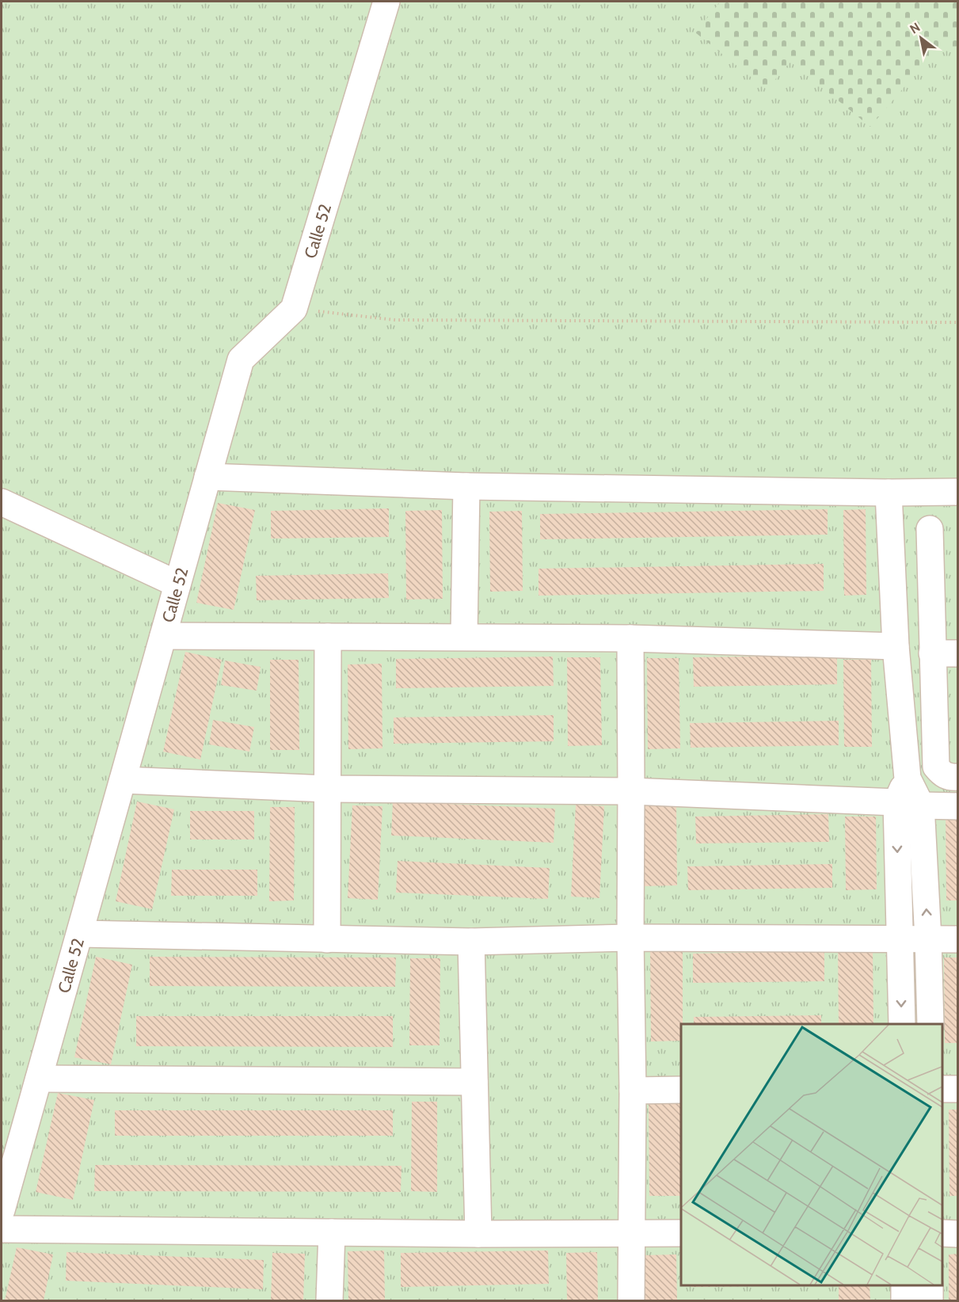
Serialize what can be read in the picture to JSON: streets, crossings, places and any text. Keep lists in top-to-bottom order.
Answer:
{
  "streets": {
    "street": ["Calle 52"]
  },
  "north": "top left"
}
